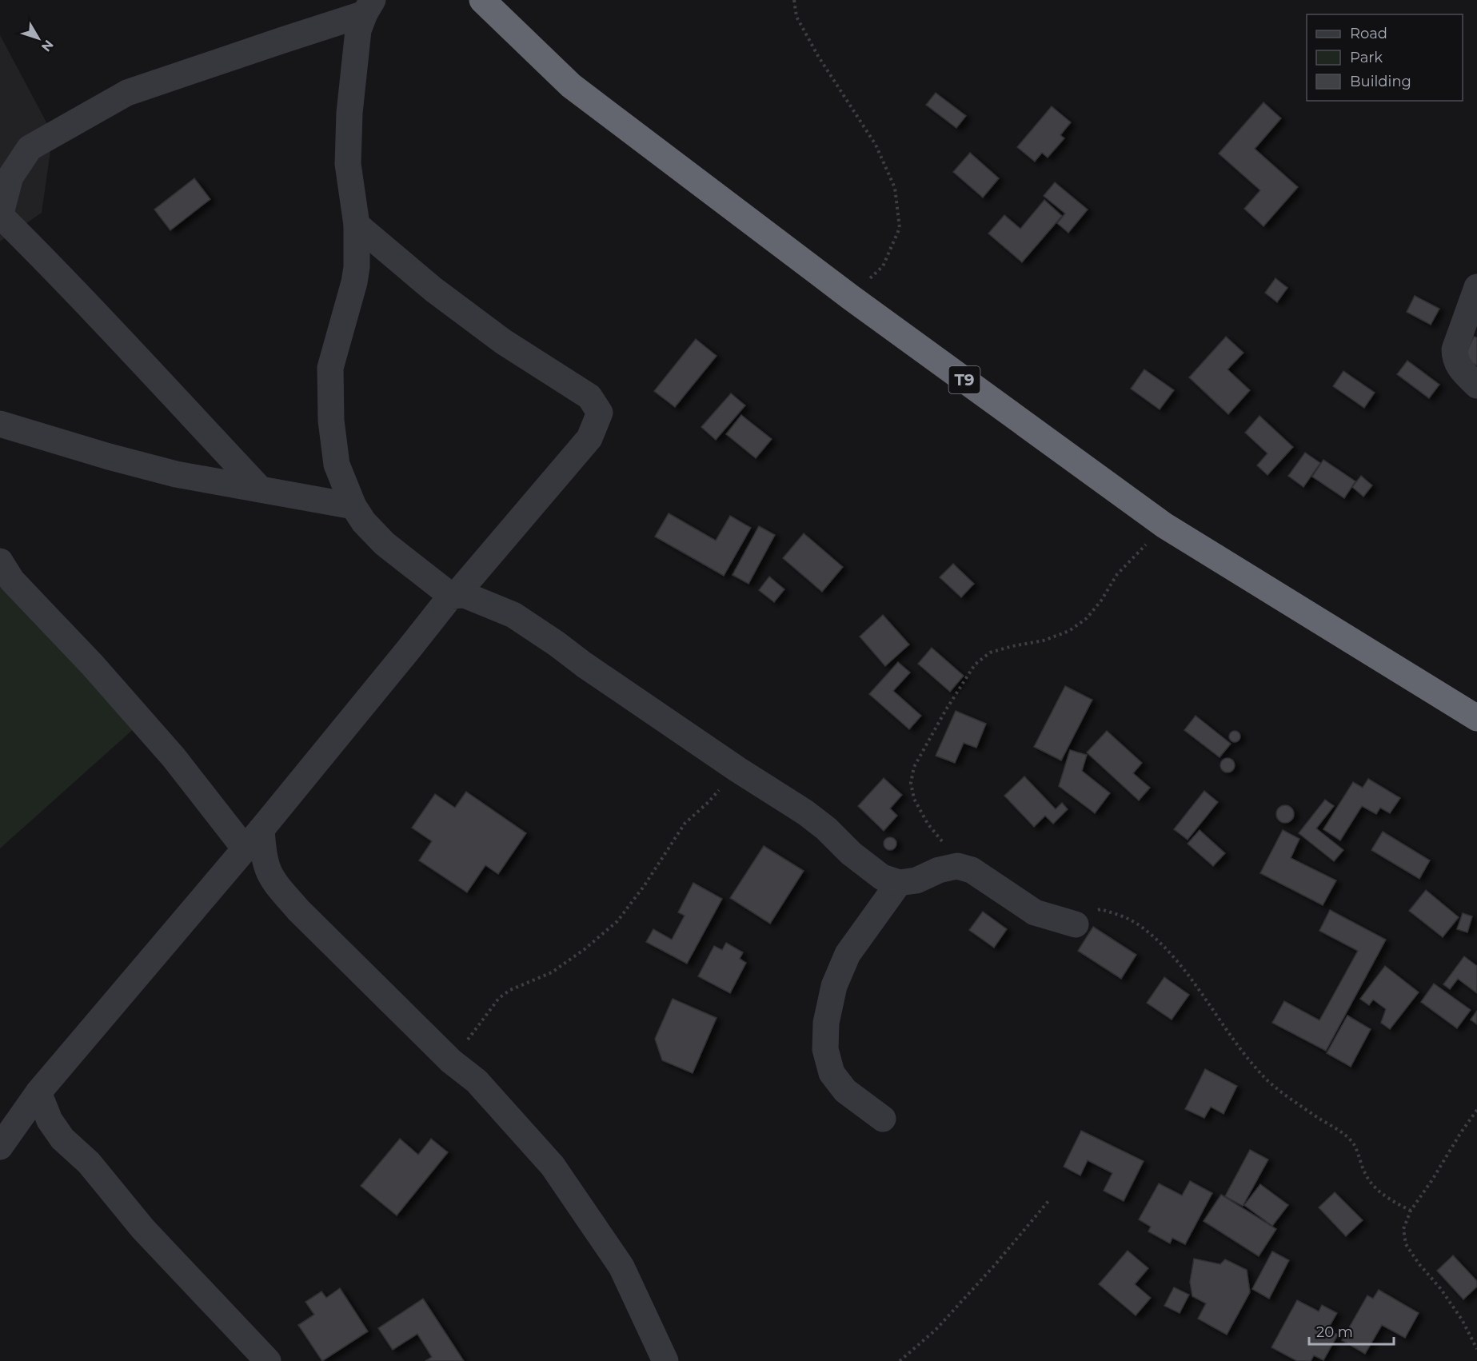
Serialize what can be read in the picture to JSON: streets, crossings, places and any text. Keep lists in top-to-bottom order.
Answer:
{
  "streets": {
    "highway": ["T9"]
  },
  "legend": ["Road", "Park", "Building"],
  "scale_bar": "20 m",
  "north": "bottom right"
}
